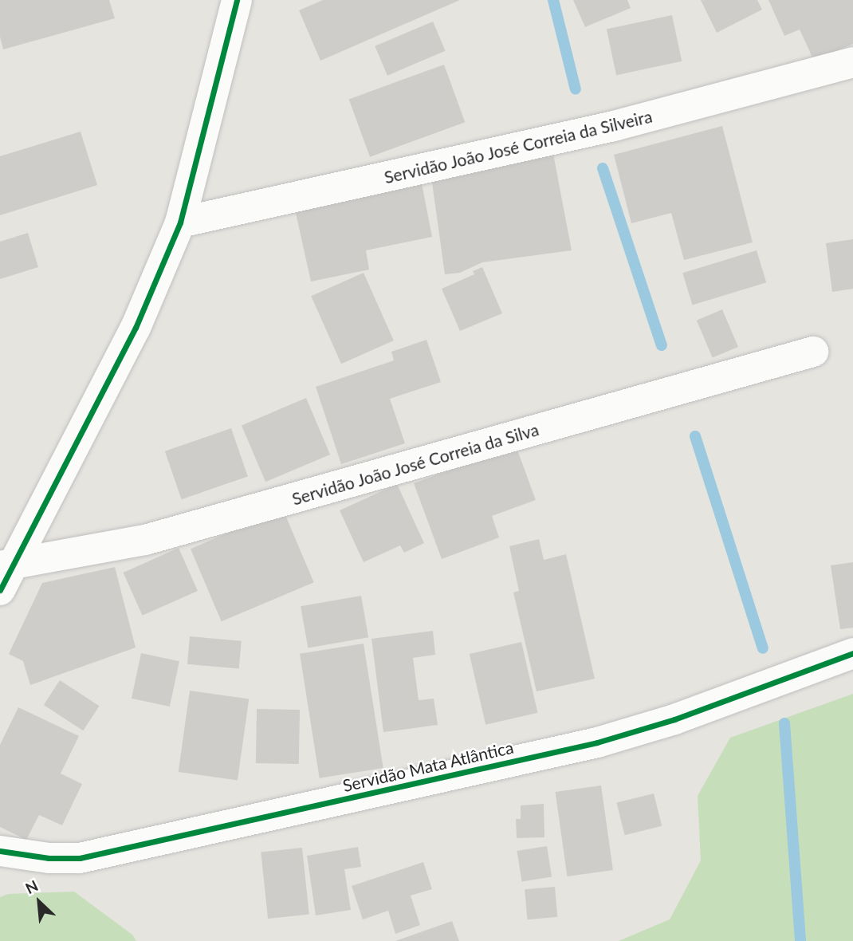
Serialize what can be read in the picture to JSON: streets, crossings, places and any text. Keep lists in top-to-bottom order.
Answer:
{
  "streets": {
    "street": ["Servidão João José Correia da Silveira", "Servidão João José Correia da Silva", "Servidão Mata Atlântica"]
  },
  "north": "top left"
}
